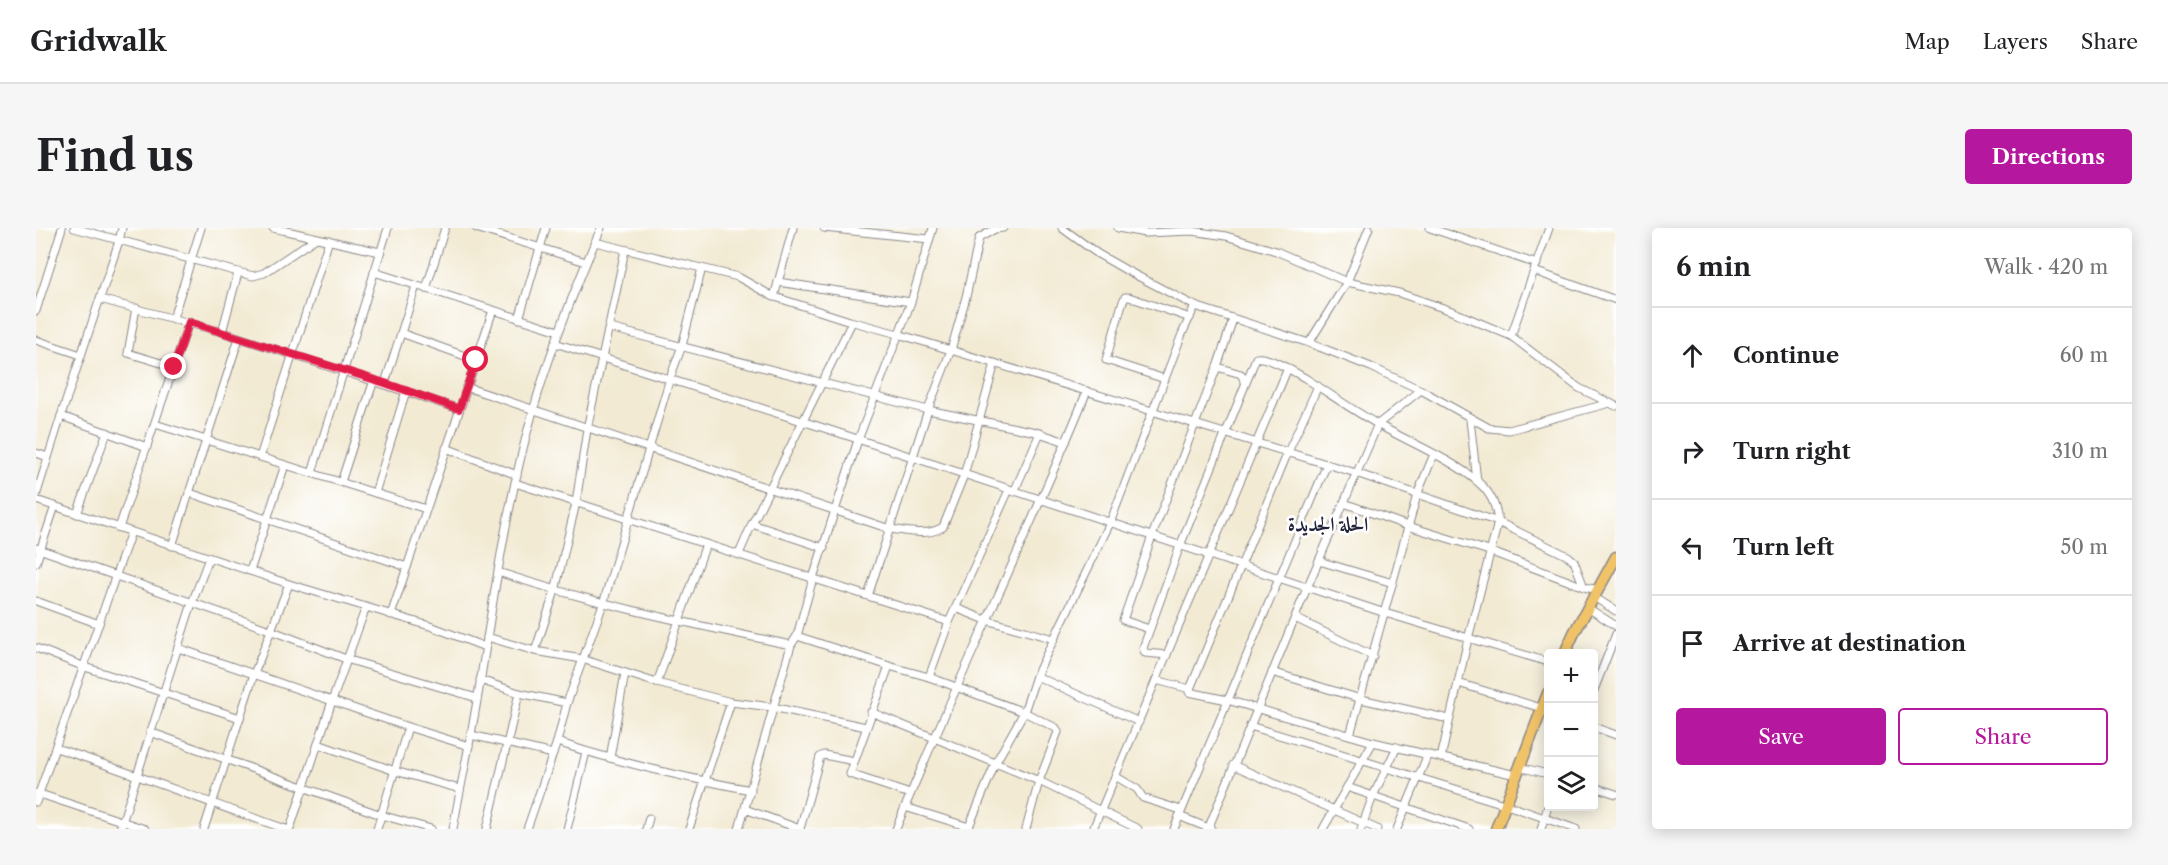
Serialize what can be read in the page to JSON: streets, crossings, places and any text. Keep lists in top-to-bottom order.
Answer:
{
  "districts": ["الحلة الجديدة"],
  "page": {
    "header": "Gridwalk",
    "nav": ["Map", "Layers", "Share"],
    "buttons": [
      "Directions",
      ["Save", "Share"]
    ],
    "title": "Find us",
    "heading": ["6 min", "Walk · 420 m"],
    "list": [
      ["Continue", "60 m"],
      ["Turn right", "310 m"],
      ["Turn left", "50 m"],
      "Arrive at destination"
    ],
    "map_buttons": ["+", "−"]
  }
}
